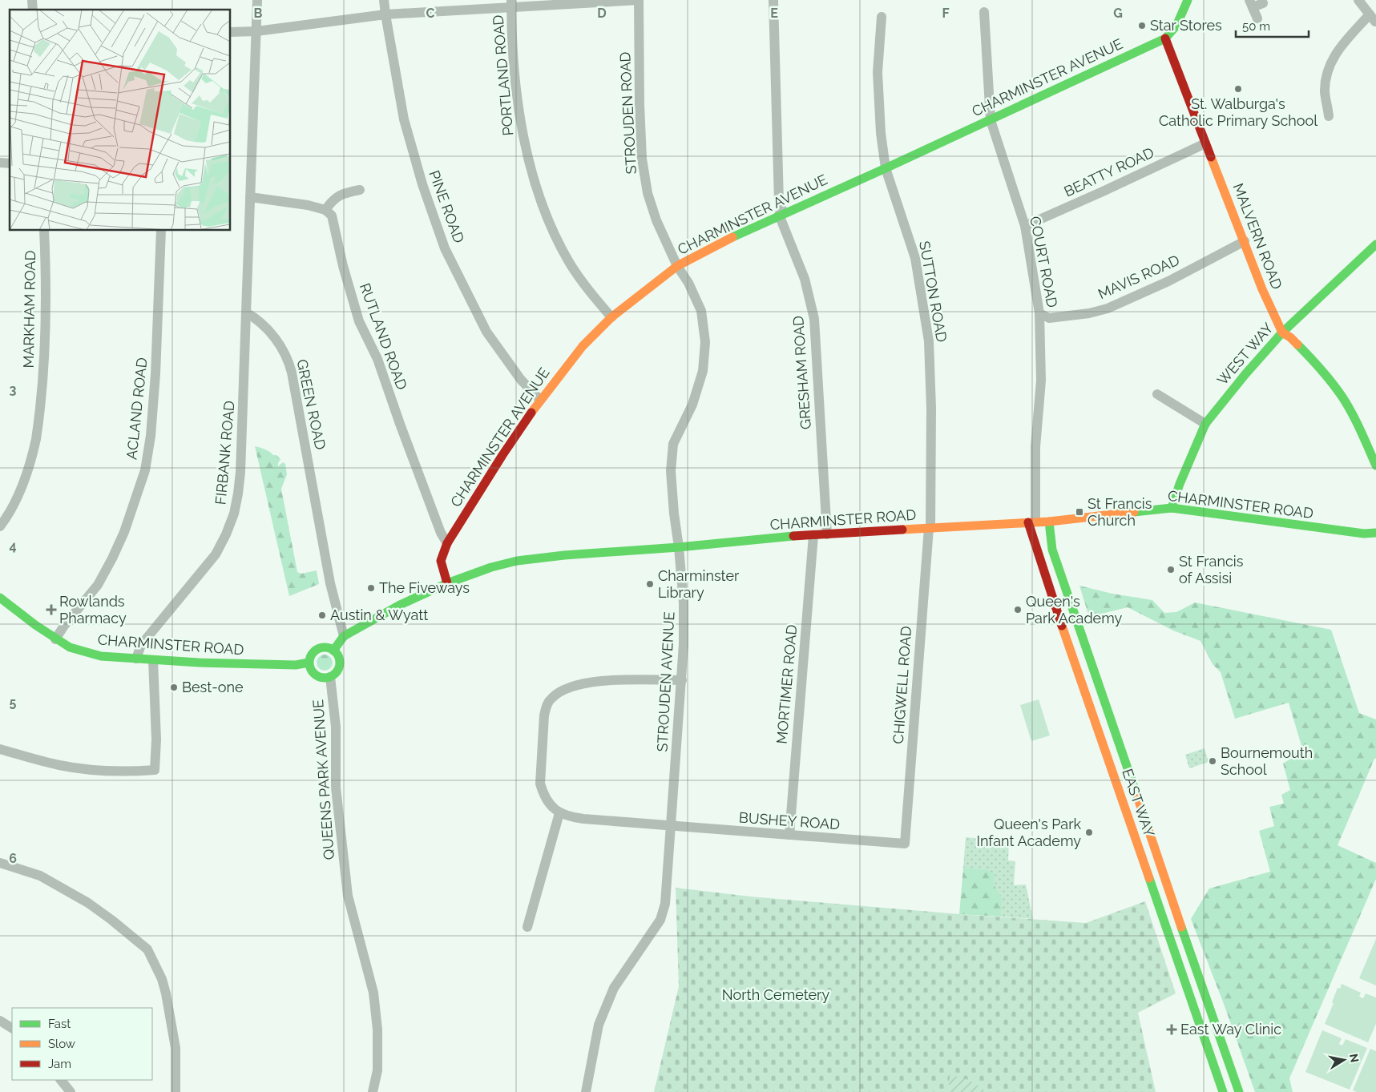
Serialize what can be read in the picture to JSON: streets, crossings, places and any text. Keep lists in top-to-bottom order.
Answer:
{
  "streets": {
    "street": [
      "PORTLAND ROAD",
      "CHARMINSTER AVENUE",
      "STROUDEN ROAD",
      "BEATTY ROAD",
      "PINE ROAD",
      "MALVERN ROAD",
      "COURT ROAD",
      "MAVIS ROAD",
      "SUTTON ROAD",
      "MARKHAM ROAD",
      "RUTLAND ROAD",
      "WEST WAY",
      "GRESHAM ROAD",
      "GREEN ROAD",
      "ACLAND ROAD",
      "FIRBANK ROAD",
      "CHARMINSTER ROAD",
      "STROUDEN AVENUE",
      "MORTIMER ROAD",
      "CHIGWELL ROAD",
      "QUEENS PARK AVENUE",
      "EAST WAY",
      "BUSHEY ROAD"
    ]
  },
  "crossings": [
    ["PORTLAND ROAD", "CHARMINSTER AVENUE"],
    ["CHARMINSTER AVENUE", "STROUDEN ROAD"],
    ["CHARMINSTER AVENUE", "PINE ROAD"],
    ["CHARMINSTER AVENUE", "MALVERN ROAD"],
    ["CHARMINSTER AVENUE", "COURT ROAD"],
    ["CHARMINSTER AVENUE", "SUTTON ROAD"],
    ["CHARMINSTER AVENUE", "RUTLAND ROAD"],
    ["CHARMINSTER AVENUE", "GRESHAM ROAD"],
    ["CHARMINSTER AVENUE", "CHARMINSTER ROAD"],
    ["CHARMINSTER AVENUE", "STROUDEN AVENUE"],
    ["STROUDEN ROAD", "STROUDEN AVENUE"],
    ["BEATTY ROAD", "MALVERN ROAD"],
    ["BEATTY ROAD", "COURT ROAD"],
    ["MALVERN ROAD", "MAVIS ROAD"],
    ["MALVERN ROAD", "WEST WAY"],
    ["COURT ROAD", "MAVIS ROAD"],
    ["COURT ROAD", "CHARMINSTER ROAD"],
    ["COURT ROAD", "EAST WAY"],
    ["SUTTON ROAD", "CHARMINSTER ROAD"],
    ["SUTTON ROAD", "CHIGWELL ROAD"],
    ["WEST WAY", "CHARMINSTER ROAD"],
    ["GRESHAM ROAD", "CHARMINSTER ROAD"],
    ["GREEN ROAD", "FIRBANK ROAD"],
    ["GREEN ROAD", "CHARMINSTER ROAD"],
    ["ACLAND ROAD", "CHARMINSTER ROAD"],
    ["FIRBANK ROAD", "CHARMINSTER ROAD"],
    ["CHARMINSTER ROAD", "STROUDEN AVENUE"],
    ["CHARMINSTER ROAD", "MORTIMER ROAD"],
    ["CHARMINSTER ROAD", "CHIGWELL ROAD"],
    ["CHARMINSTER ROAD", "QUEENS PARK AVENUE"],
    ["CHARMINSTER ROAD", "EAST WAY"],
    ["STROUDEN AVENUE", "BUSHEY ROAD"],
    ["MORTIMER ROAD", "BUSHEY ROAD"],
    ["CHIGWELL ROAD", "BUSHEY ROAD"]
  ],
  "parks": ["North Cemetery"],
  "places": {
    "other": [
      "Star Stores",
      "St. Walburga's Catholic Primary School",
      "St Francis of Assisi",
      "Charminster Library",
      "The Fiveways",
      "Queen's Park Academy",
      "Austin & Wyatt",
      "Best-one",
      "Bournemouth School",
      "Queen's Park Infant Academy"
    ],
    "transit": ["St Francis Church"],
    "health": ["Rowlands Pharmacy", "East Way Clinic"]
  },
  "legend": ["Fast", "Slow", "Jam"],
  "scale_bar": "50 m",
  "north": "right",
  "grid": {
    "columns": [
      "B",
      "C",
      "D",
      "E",
      "F",
      "G"
    ],
    "rows": [
      "3",
      "4",
      "5",
      "6"
    ]
  }
}
